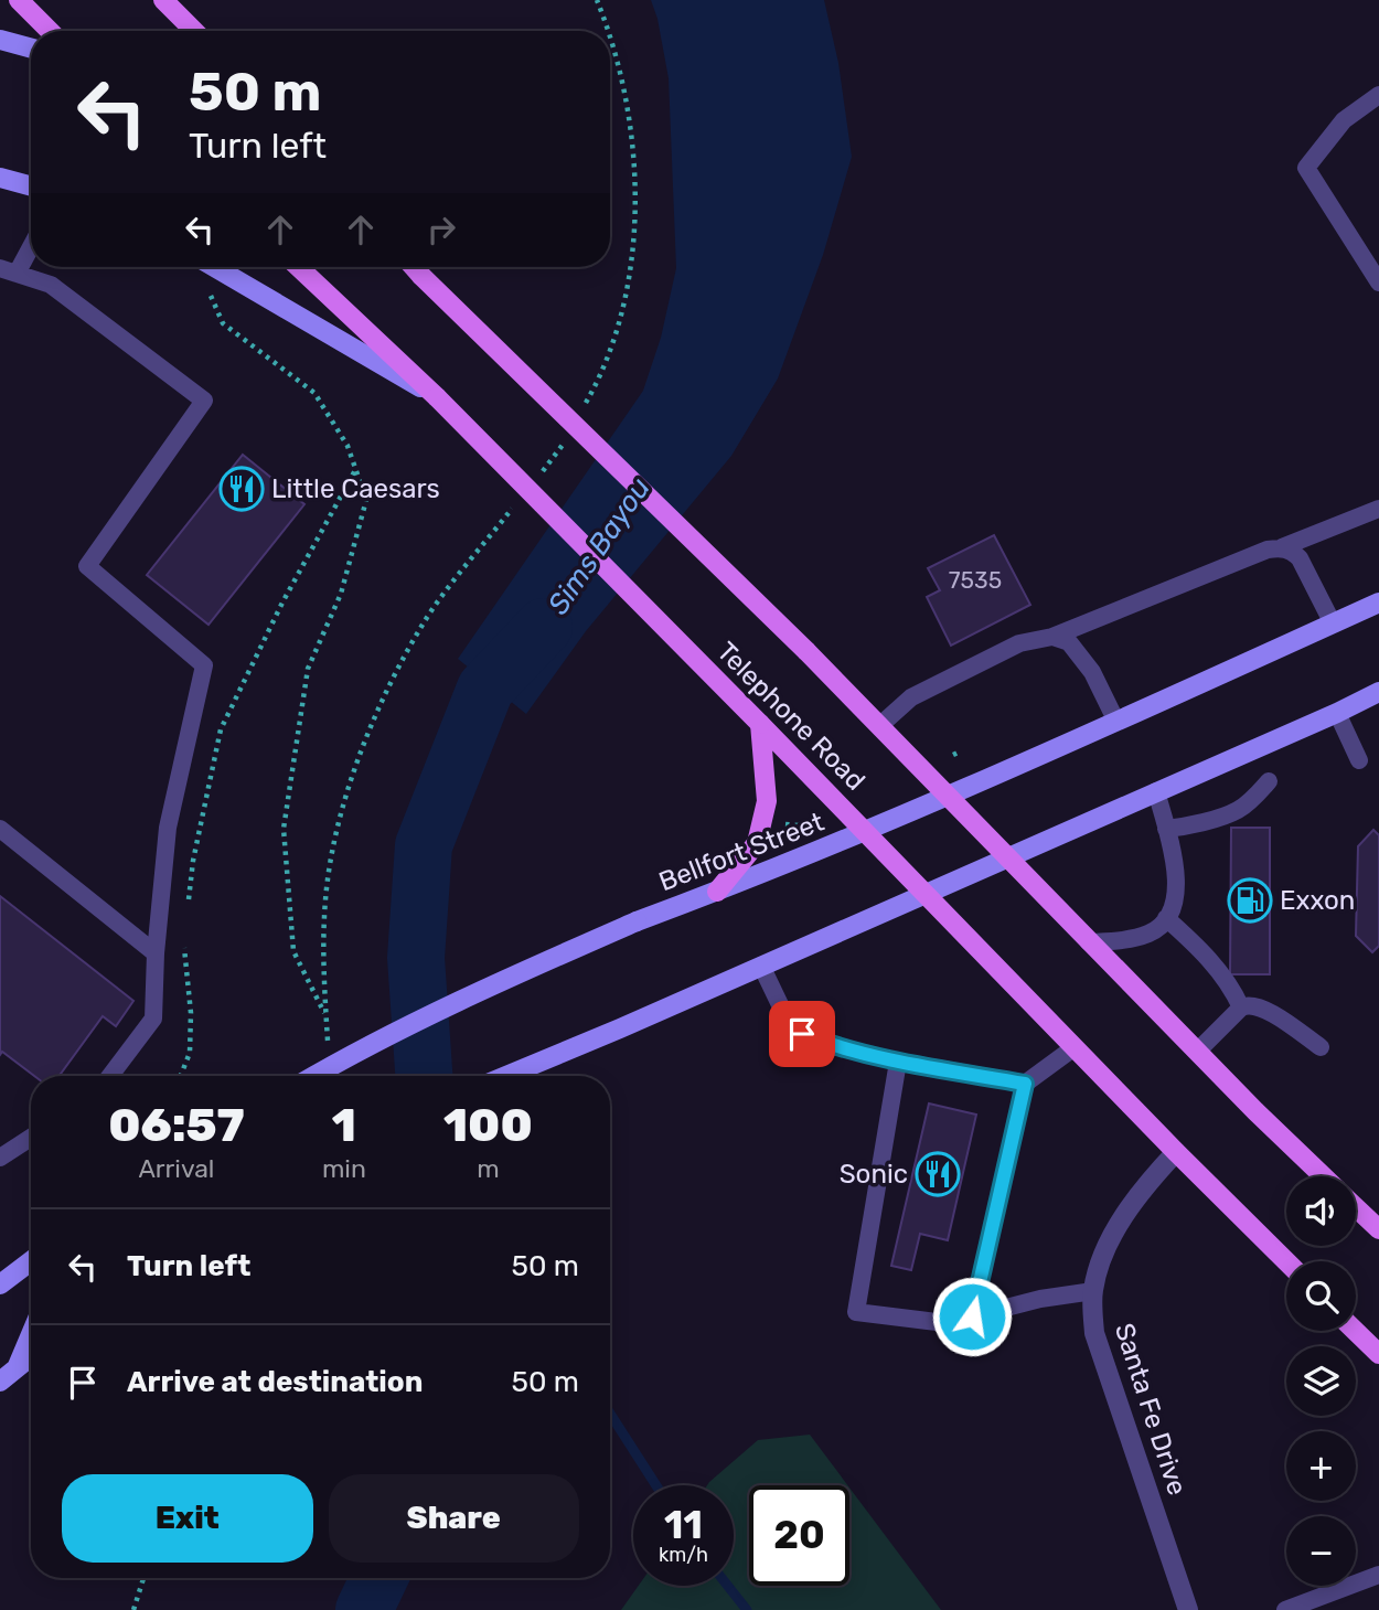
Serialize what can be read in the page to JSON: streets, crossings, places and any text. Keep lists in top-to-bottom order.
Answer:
{
  "streets": {
    "main road": ["Telephone Road", "Bellfort Street"],
    "street": ["Santa Fe Drive"]
  },
  "crossings": [
    ["Telephone Road", "Bellfort Street"],
    ["Telephone Road", "Santa Fe Drive"]
  ],
  "water": ["Sims Bayou"],
  "places": {
    "restaurant": ["Little Caesars", "Sonic"],
    "fuel station": ["Exxon"]
  },
  "house_numbers": ["7535"],
  "page": {
    "turn": ["50 m", "Turn left"],
    "eta": [
      "06:57",
      "Arrival",
      "1",
      "min",
      "100",
      "m"
    ],
    "map_buttons": ["+", "−"],
    "list": [
      {
        "name": "Turn left",
        "value": "50 m"
      },
      {
        "name": "Arrive at destination",
        "value": "50 m"
      }
    ],
    "buttons": ["Exit", "Share"],
    "speed": "11 km/h",
    "limit": "20"
  }
}
